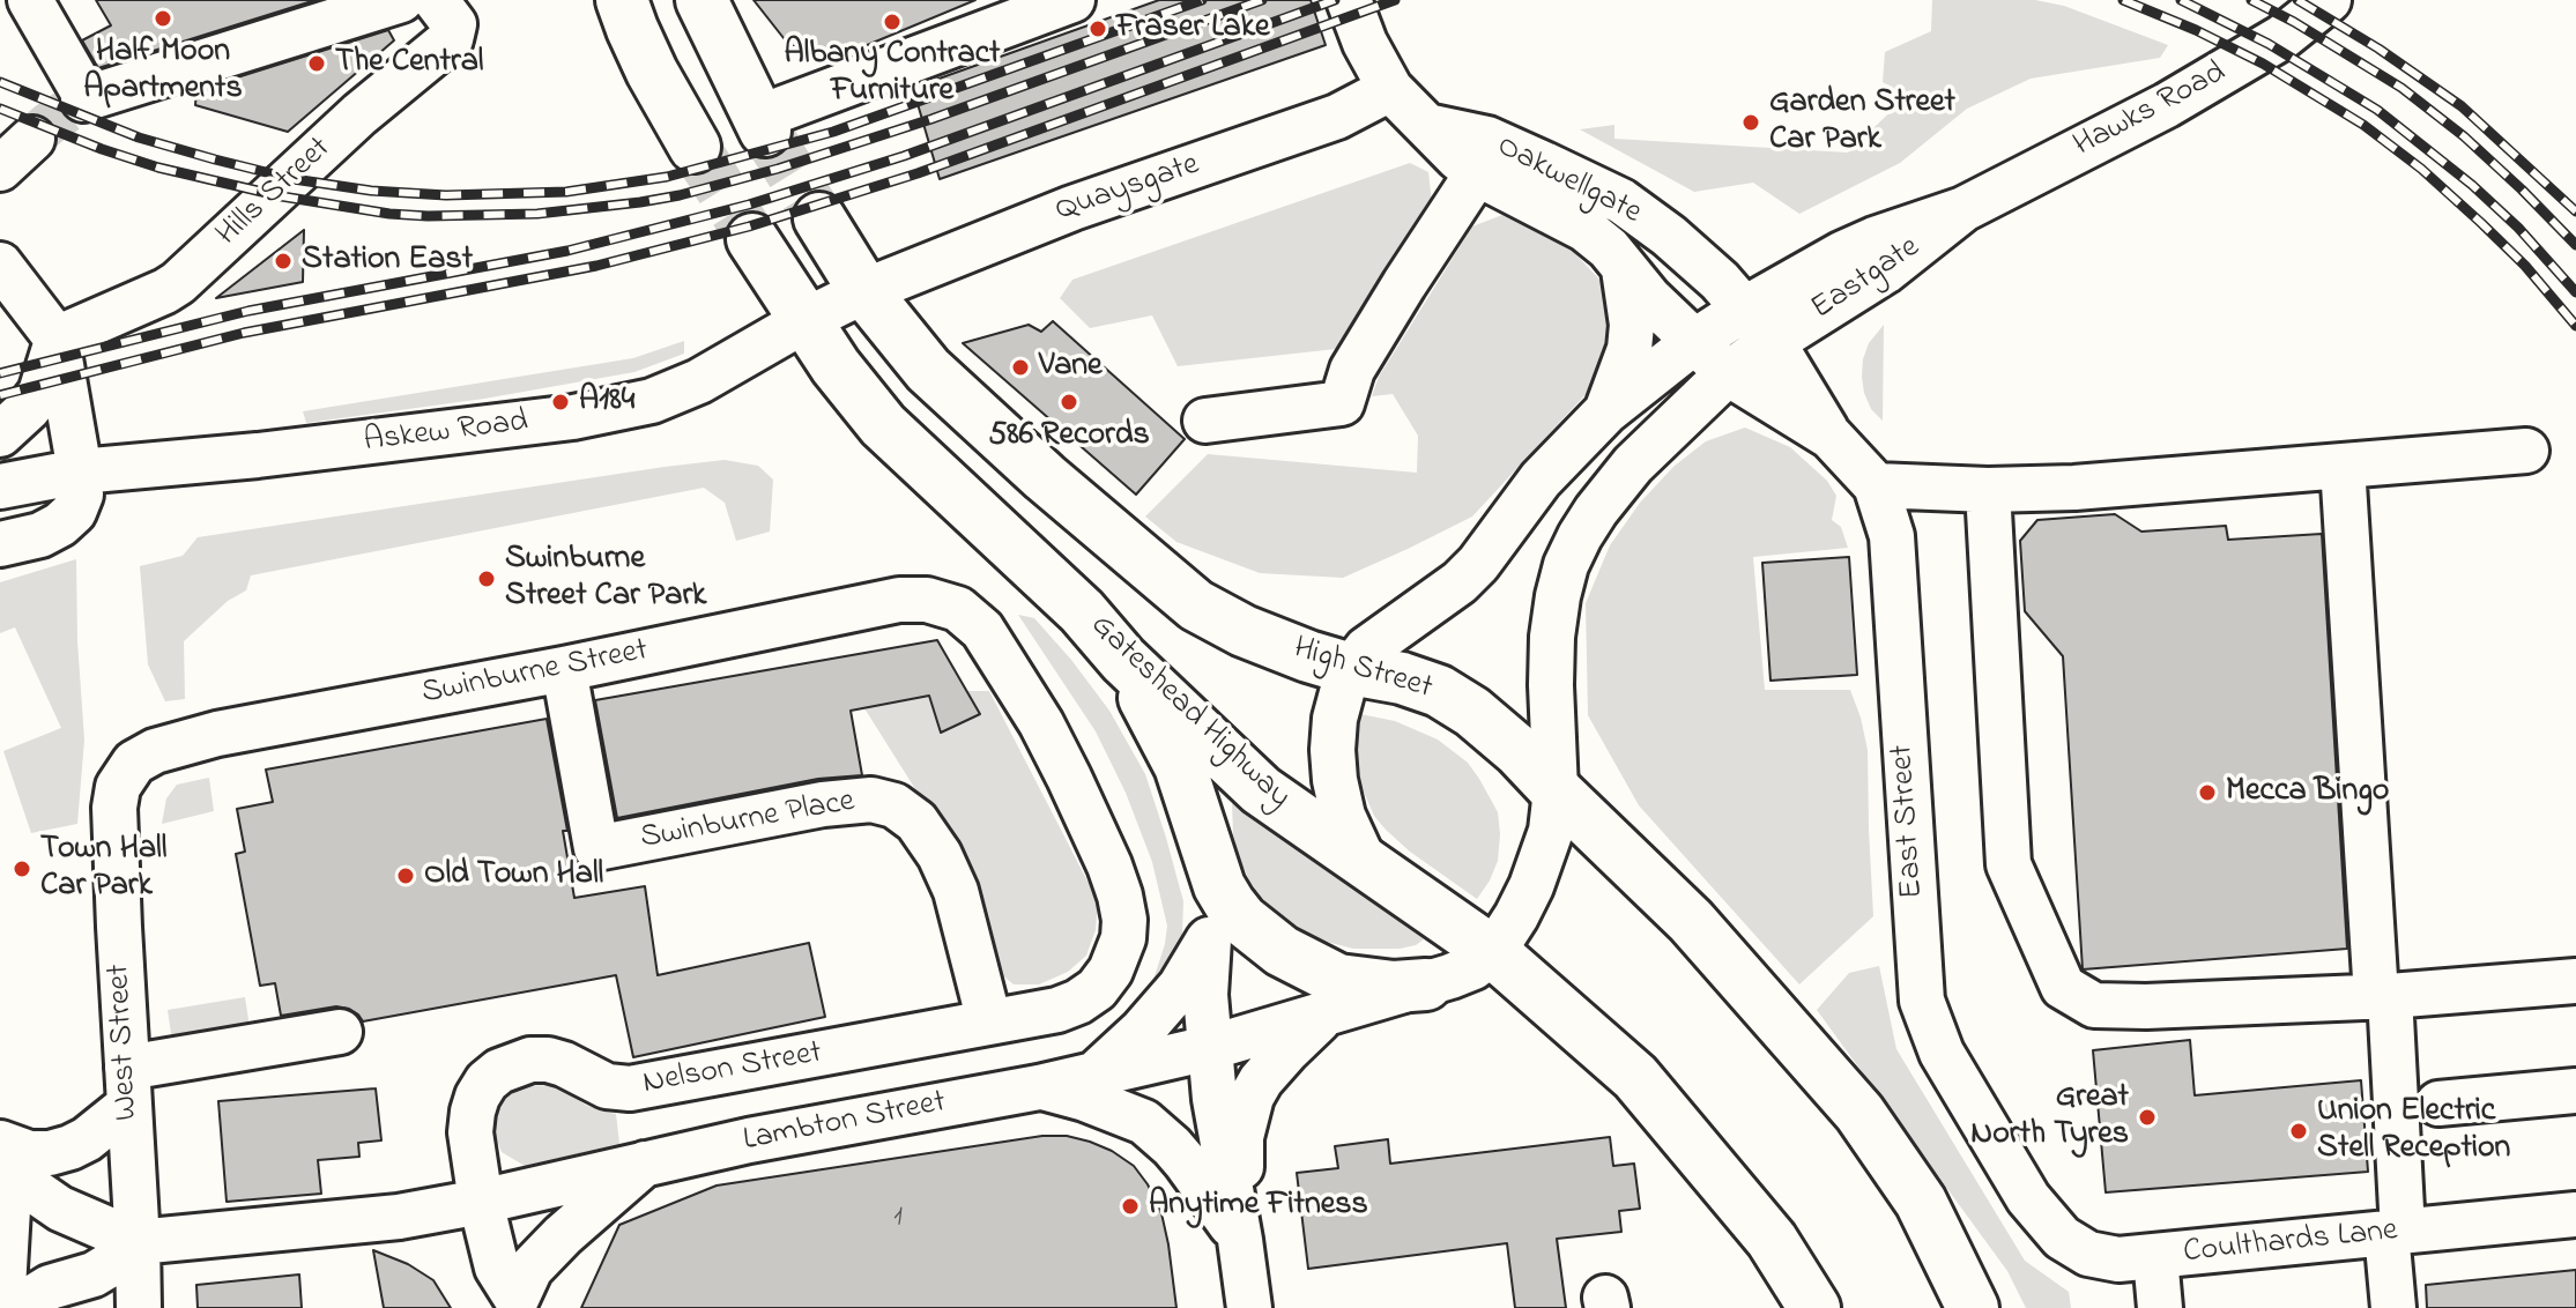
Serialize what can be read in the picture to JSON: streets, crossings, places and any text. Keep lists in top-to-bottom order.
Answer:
{
  "streets": {
    "highway": ["High Street", "Gateshead Highway"],
    "street": [
      "Hawks Road",
      "Oakwellgate",
      "Quaysgate",
      "Hills Street",
      "Eastgate",
      "Askew Road",
      "Swinburne Street",
      "Swinburne Place",
      "East Street",
      "West Street",
      "Nelson Street",
      "Lambton Street",
      "Coulthards Lane"
    ]
  },
  "crossings": [
    ["Hawks Road", "Eastgate"],
    ["Oakwellgate", "Quaysgate"],
    ["Oakwellgate", "Eastgate"],
    ["Oakwellgate", "East Street"],
    ["Quaysgate", "Askew Road"],
    ["Quaysgate", "High Street"],
    ["Eastgate", "High Street"],
    ["Eastgate", "Gateshead Highway"],
    ["Eastgate", "East Street"],
    ["Eastgate", "Lambton Street"],
    ["Askew Road", "High Street"],
    ["Askew Road", "Gateshead Highway"],
    ["Swinburne Street", "Swinburne Place"],
    ["Swinburne Street", "West Street"],
    ["Swinburne Street", "Nelson Street"],
    ["Swinburne Place", "Nelson Street"],
    ["East Street", "Coulthards Lane"],
    ["Nelson Street", "Lambton Street"]
  ],
  "places": [
    "Half Moon Apartments",
    "Albany Contract Furniture",
    "Fraser Lake",
    "The Central",
    "Garden Street Car Park",
    "Station East",
    "Vane",
    "A184",
    "586 Records",
    "Swinburne Street Car Park",
    "Mecca Bingo",
    "Town Hall Car Park",
    "Old Town Hall",
    "Great North Tyres",
    "Union Electric Stell Reception",
    "Anytime Fitness"
  ],
  "house_numbers": ["1"]
}
